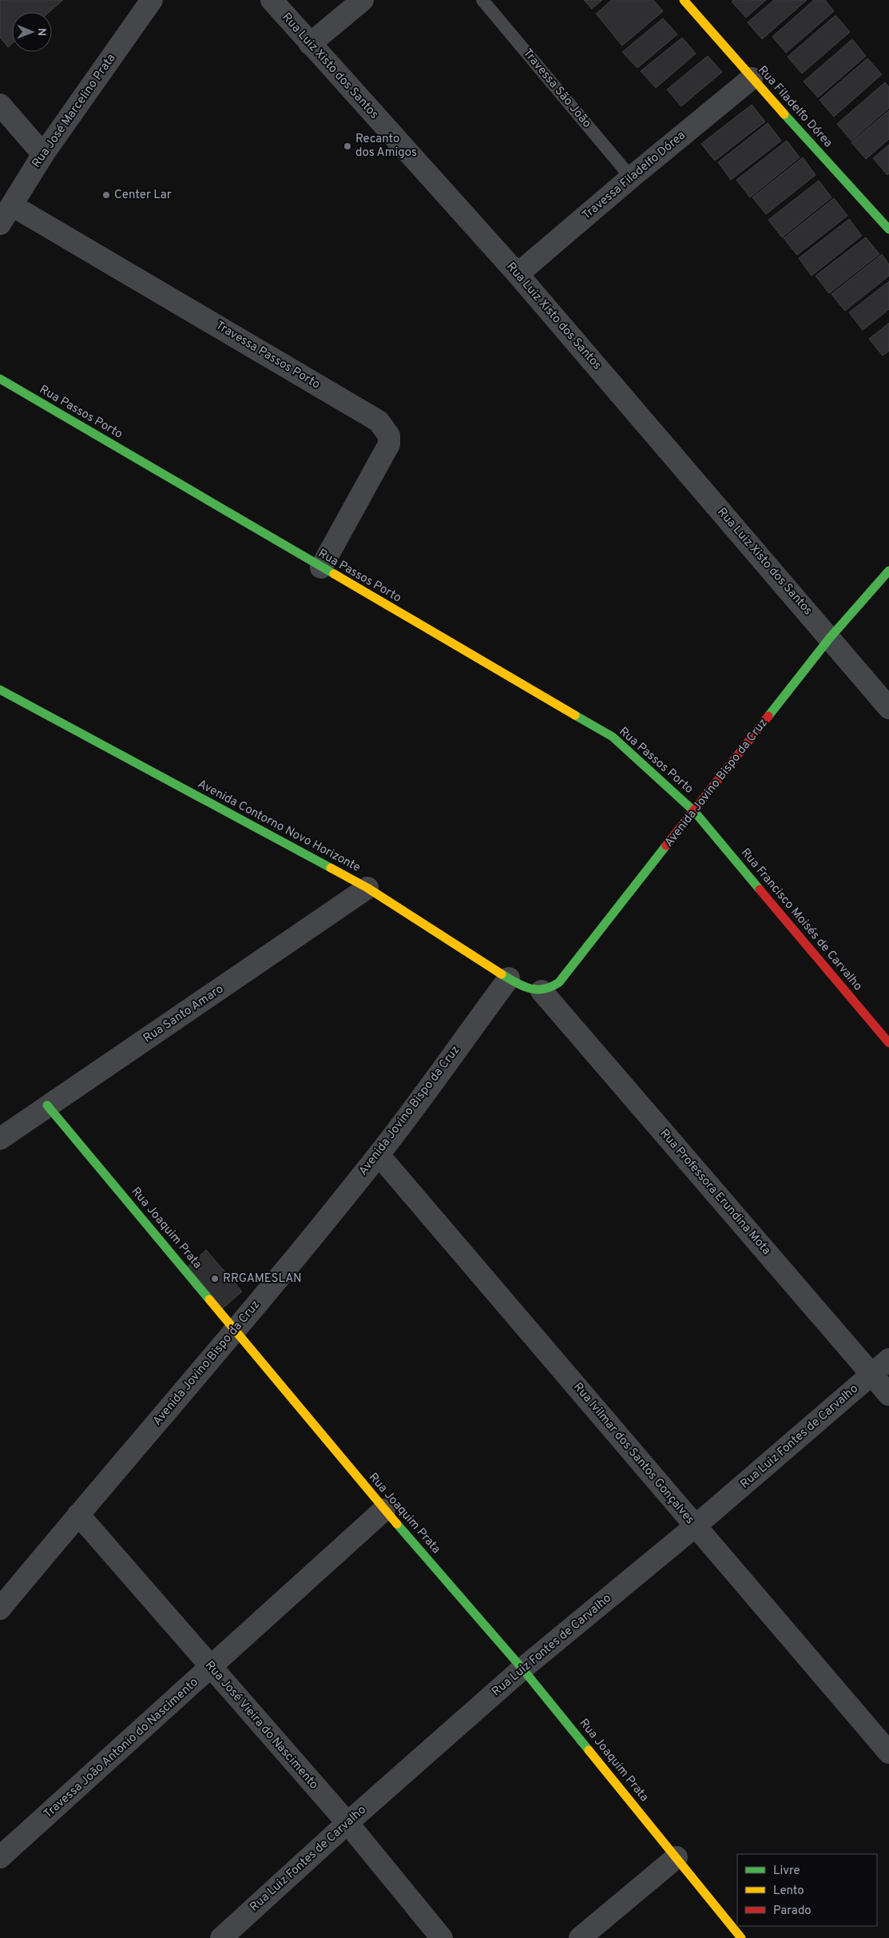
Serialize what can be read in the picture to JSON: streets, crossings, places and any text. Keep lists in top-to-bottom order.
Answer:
{
  "streets": {
    "street": [
      "Rua Luiz Xisto dos Santos",
      "Rua Filadelfo Dórea",
      "Rua José Marcelino Prata",
      "Travessa Filadelfo Dórea",
      "Travessa Passos Porto",
      "Rua Passos Porto",
      "Avenida Jovino Bispo da Cruz",
      "Avenida Contorno Novo Horizonte",
      "Rua Francisco Moisés de Carvalho",
      "Rua Santo Amaro",
      "Rua Professora Erundina Mota",
      "Rua Joaquim Prata",
      "Rua Luiz Fontes de Carvalho",
      "Rua Ivilmar dos Santos Gonçalves",
      "Rua José Vieira do Nascimento",
      "Travessa João Antonio do Nascimento"
    ],
    "lane": ["Travessa São João"]
  },
  "crossings": [
    ["Rua Luiz Xisto dos Santos", "Travessa Filadelfo Dórea"],
    ["Rua Luiz Xisto dos Santos", "Avenida Jovino Bispo da Cruz"],
    ["Travessa São João", "Travessa Filadelfo Dórea"],
    ["Rua Filadelfo Dórea", "Travessa Filadelfo Dórea"],
    ["Rua José Marcelino Prata", "Travessa Passos Porto"],
    ["Travessa Passos Porto", "Rua Passos Porto"],
    ["Rua Passos Porto", "Avenida Jovino Bispo da Cruz"],
    ["Rua Passos Porto", "Rua Francisco Moisés de Carvalho"],
    ["Avenida Jovino Bispo da Cruz", "Avenida Contorno Novo Horizonte"],
    ["Avenida Jovino Bispo da Cruz", "Rua Francisco Moisés de Carvalho"],
    ["Avenida Jovino Bispo da Cruz", "Rua Professora Erundina Mota"],
    ["Avenida Jovino Bispo da Cruz", "Rua Joaquim Prata"],
    ["Avenida Jovino Bispo da Cruz", "Rua Ivilmar dos Santos Gonçalves"],
    ["Avenida Jovino Bispo da Cruz", "Rua José Vieira do Nascimento"],
    ["Avenida Contorno Novo Horizonte", "Rua Santo Amaro"],
    ["Avenida Contorno Novo Horizonte", "Rua Professora Erundina Mota"],
    ["Rua Santo Amaro", "Rua Joaquim Prata"],
    ["Rua Professora Erundina Mota", "Rua Luiz Fontes de Carvalho"],
    ["Rua Joaquim Prata", "Rua Luiz Fontes de Carvalho"],
    ["Rua Joaquim Prata", "Travessa João Antonio do Nascimento"],
    ["Rua Luiz Fontes de Carvalho", "Rua Ivilmar dos Santos Gonçalves"],
    ["Rua Luiz Fontes de Carvalho", "Rua José Vieira do Nascimento"],
    ["Rua José Vieira do Nascimento", "Travessa João Antonio do Nascimento"]
  ],
  "places": ["Recanto dos Amigos", "Center Lar", "RRGAMESLAN"],
  "legend": ["Livre", "Lento", "Parado"],
  "north": "right"
}
